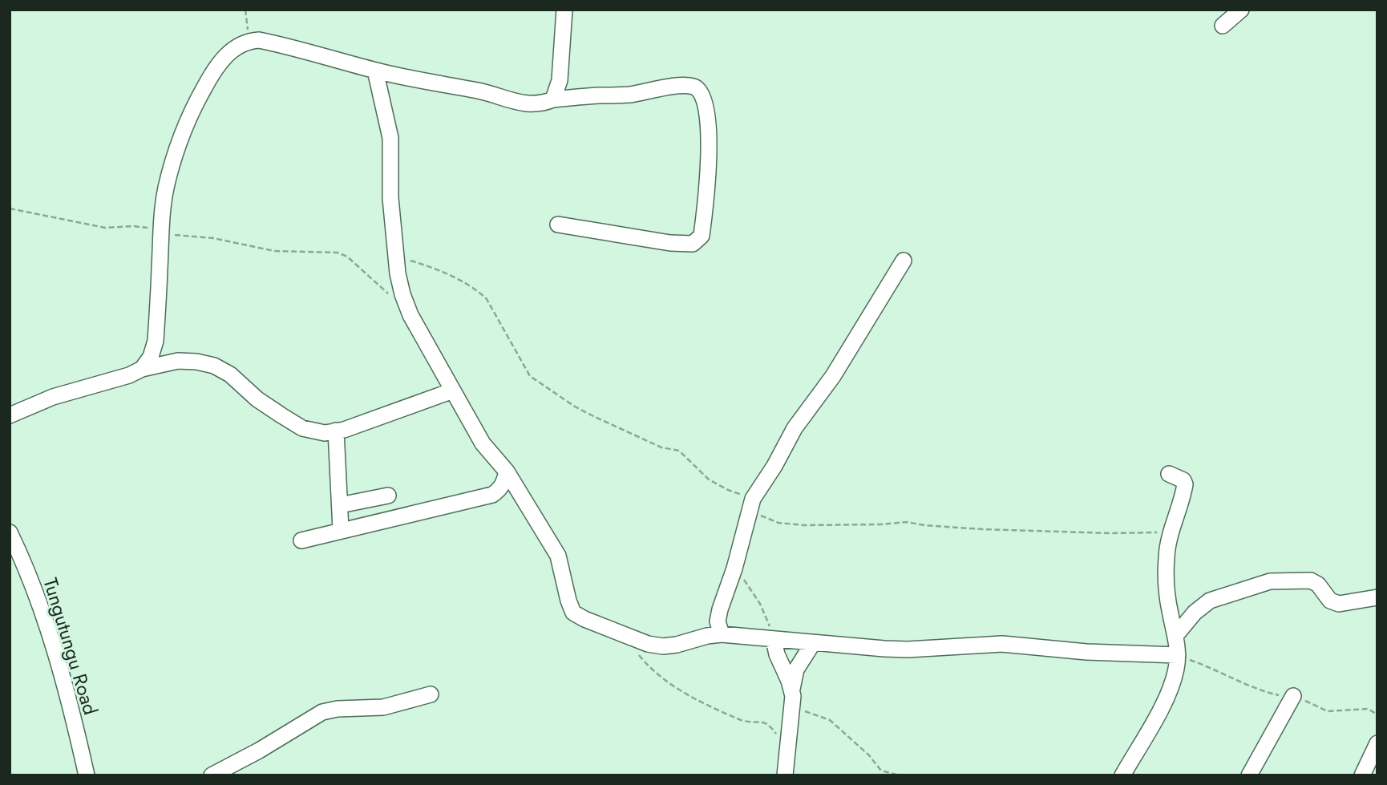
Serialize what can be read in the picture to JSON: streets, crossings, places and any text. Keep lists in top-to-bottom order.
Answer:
{
  "streets": {
    "street": ["Tungutungu Road"]
  }
}
